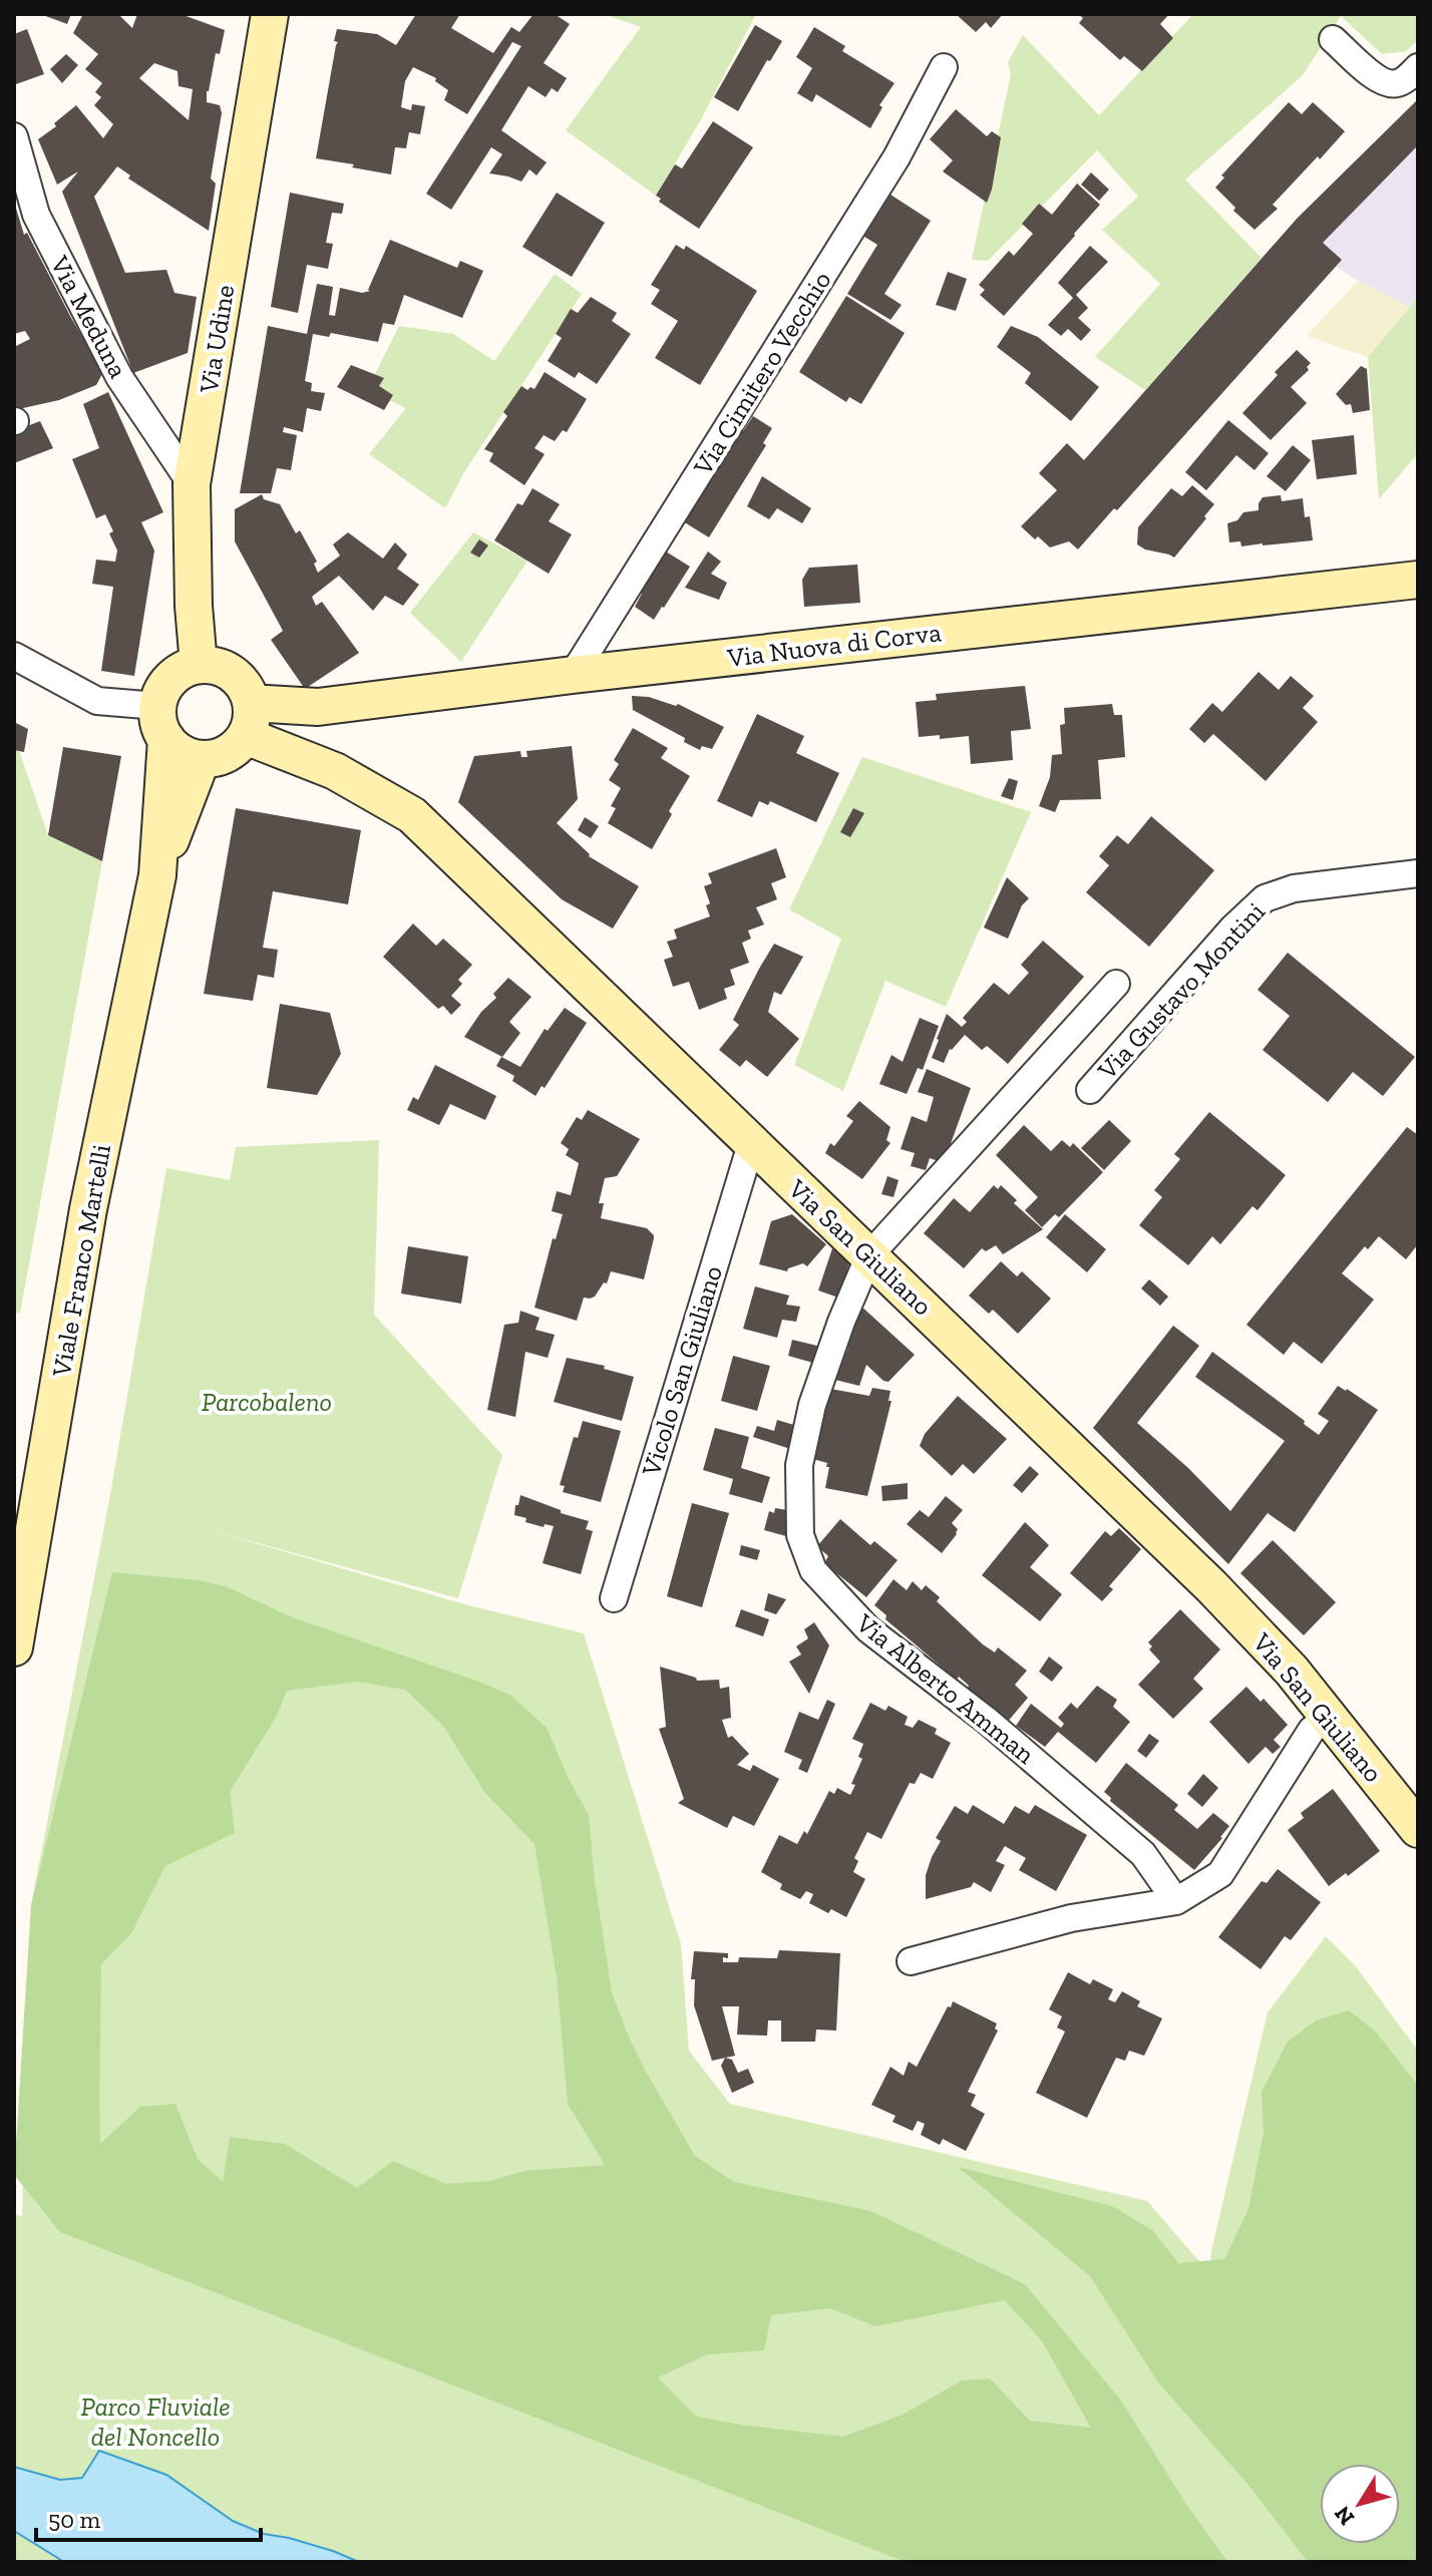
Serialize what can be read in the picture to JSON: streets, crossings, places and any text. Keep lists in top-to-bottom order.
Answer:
{
  "streets": {
    "main road": [
      "Via Udine",
      "Via Nuova di Corva",
      "Via San Giuliano",
      "Viale Franco Martelli"
    ],
    "street": [
      "Via Meduna",
      "Via Cimitero Vecchio",
      "Via Gustavo Montini",
      "Vicolo San Giuliano",
      "Via Alberto Amman"
    ]
  },
  "crossings": [
    ["Via Meduna", "Via Udine"],
    ["Via Udine", "Via Nuova di Corva"],
    ["Via Udine", "Via San Giuliano"],
    ["Via Udine", "Viale Franco Martelli"],
    ["Via Cimitero Vecchio", "Via Nuova di Corva"],
    ["Via Nuova di Corva", "Via San Giuliano"],
    ["Via Nuova di Corva", "Viale Franco Martelli"],
    ["Via San Giuliano", "Viale Franco Martelli"],
    ["Via San Giuliano", "Vicolo San Giuliano"],
    ["Via San Giuliano", "Via Alberto Amman"]
  ],
  "parks": ["Parcobaleno", "Parco Fluviale del Noncello"],
  "scale_bar": "50 m",
  "north": "bottom left"
}
